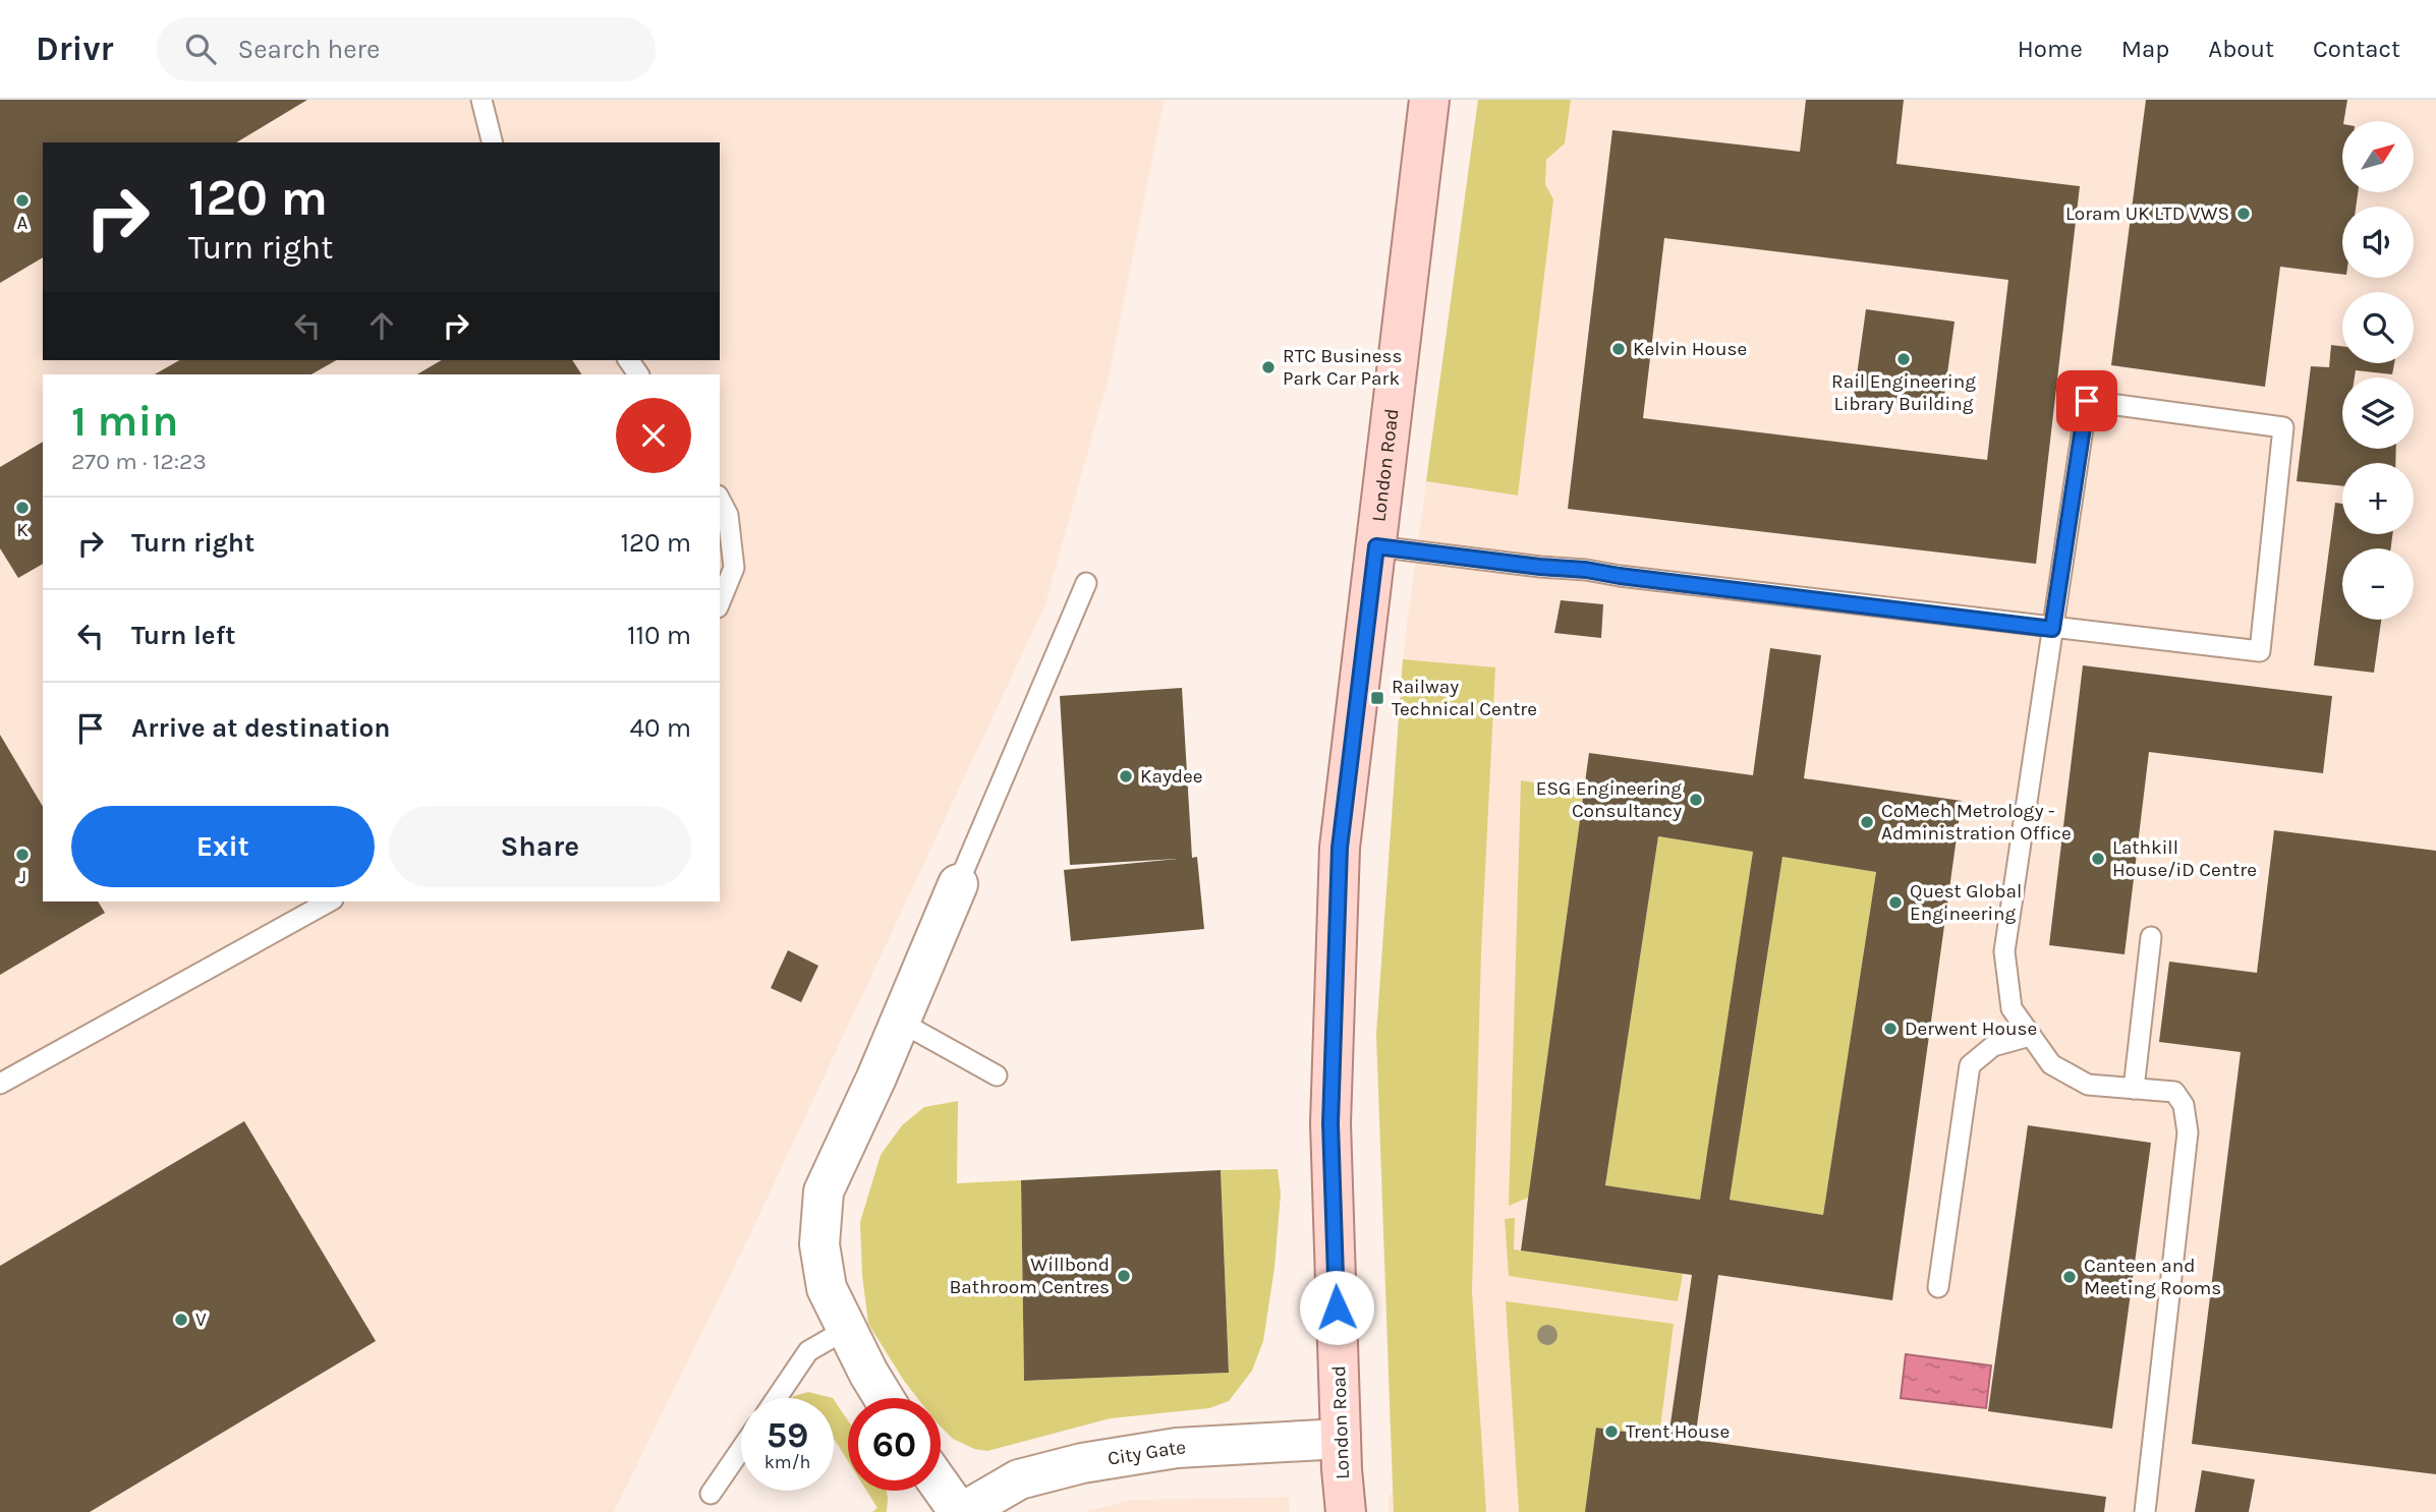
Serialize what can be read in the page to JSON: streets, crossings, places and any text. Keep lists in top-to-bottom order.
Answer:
{
  "streets": {
    "main road": ["London Road"],
    "street": ["City Gate"]
  },
  "crossings": [
    ["London Road", "City Gate"]
  ],
  "places": {
    "other": [
      "A",
      "Loram UK LTD VWS",
      "Kelvin House",
      "Rail Engineering Library Building",
      "RTC Business Park Car Park",
      "K",
      "Kaydee",
      "ESG Engineering Consultancy",
      "CoMech Metrology - Administration Office",
      "J",
      "Lathkill House/iD Centre",
      "Quest Global Engineering",
      "Derwent House",
      "Willbond Bathroom Centres",
      "Canteen and Meeting Rooms",
      "V",
      "Trent House"
    ],
    "transit": ["Railway Technical Centre"]
  },
  "north": "top right",
  "page": {
    "header": "Drivr",
    "search": "Search here",
    "nav": [
      "Home",
      "Map",
      "About",
      "Contact"
    ],
    "map_buttons": ["+", "−"],
    "turn": ["120 m", "Turn right"],
    "heading": ["1 min", "270 m · 12:23"],
    "list": [
      {
        "name": "Turn right",
        "value": "120 m"
      },
      {
        "name": "Turn left",
        "value": "110 m"
      },
      {
        "name": "Arrive at destination",
        "value": "40 m"
      }
    ],
    "buttons": ["Exit", "Share"],
    "speed": "59 km/h",
    "limit": "60"
  }
}
